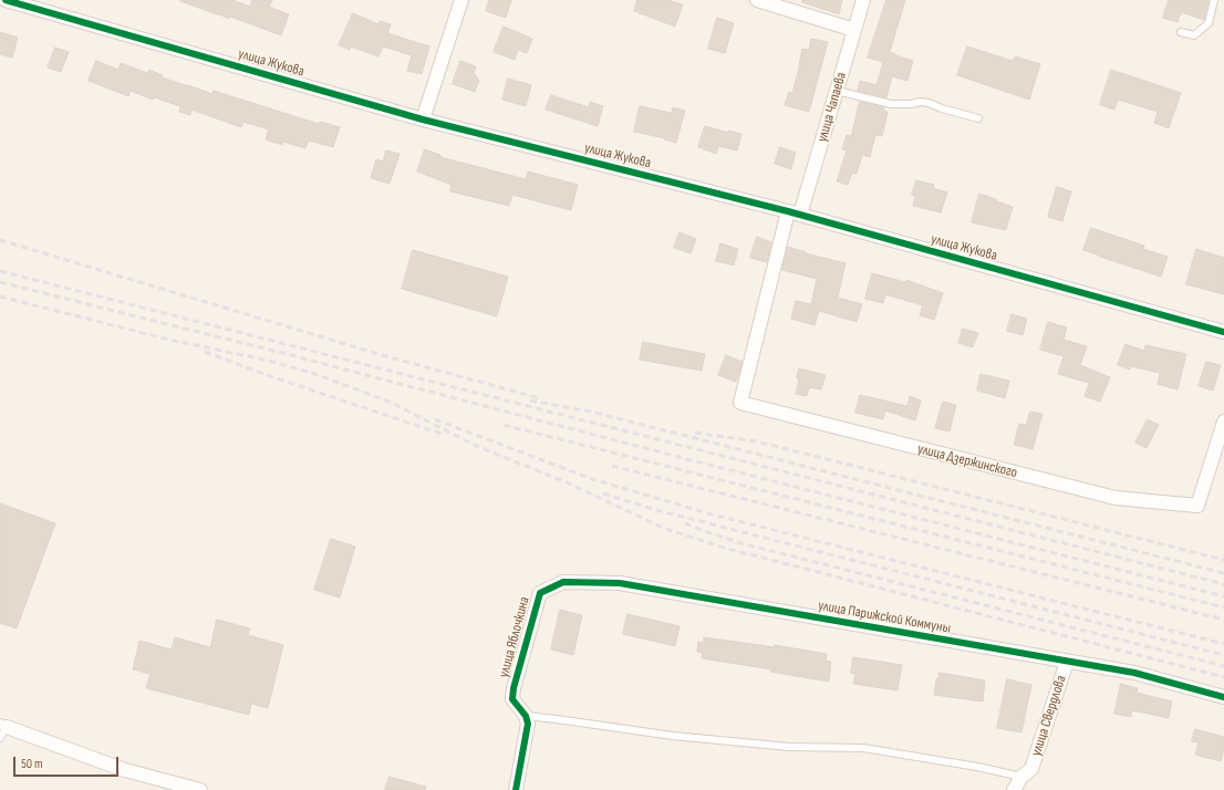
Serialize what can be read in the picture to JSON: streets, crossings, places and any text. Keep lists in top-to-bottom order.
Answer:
{
  "streets": {
    "street": [
      "улица Жукова",
      "улица Чапаева",
      "улица Дзержинского",
      "улица Парижской Коммуны",
      "улица Яблочкина",
      "улица Свердлова"
    ]
  },
  "crossings": [
    ["улица Жукова", "улица Чапаева"],
    ["улица Чапаева", "улица Дзержинского"],
    ["улица Парижской Коммуны", "улица Яблочкина"],
    ["улица Парижской Коммуны", "улица Свердлова"]
  ],
  "scale_bar": "50 m"
}
